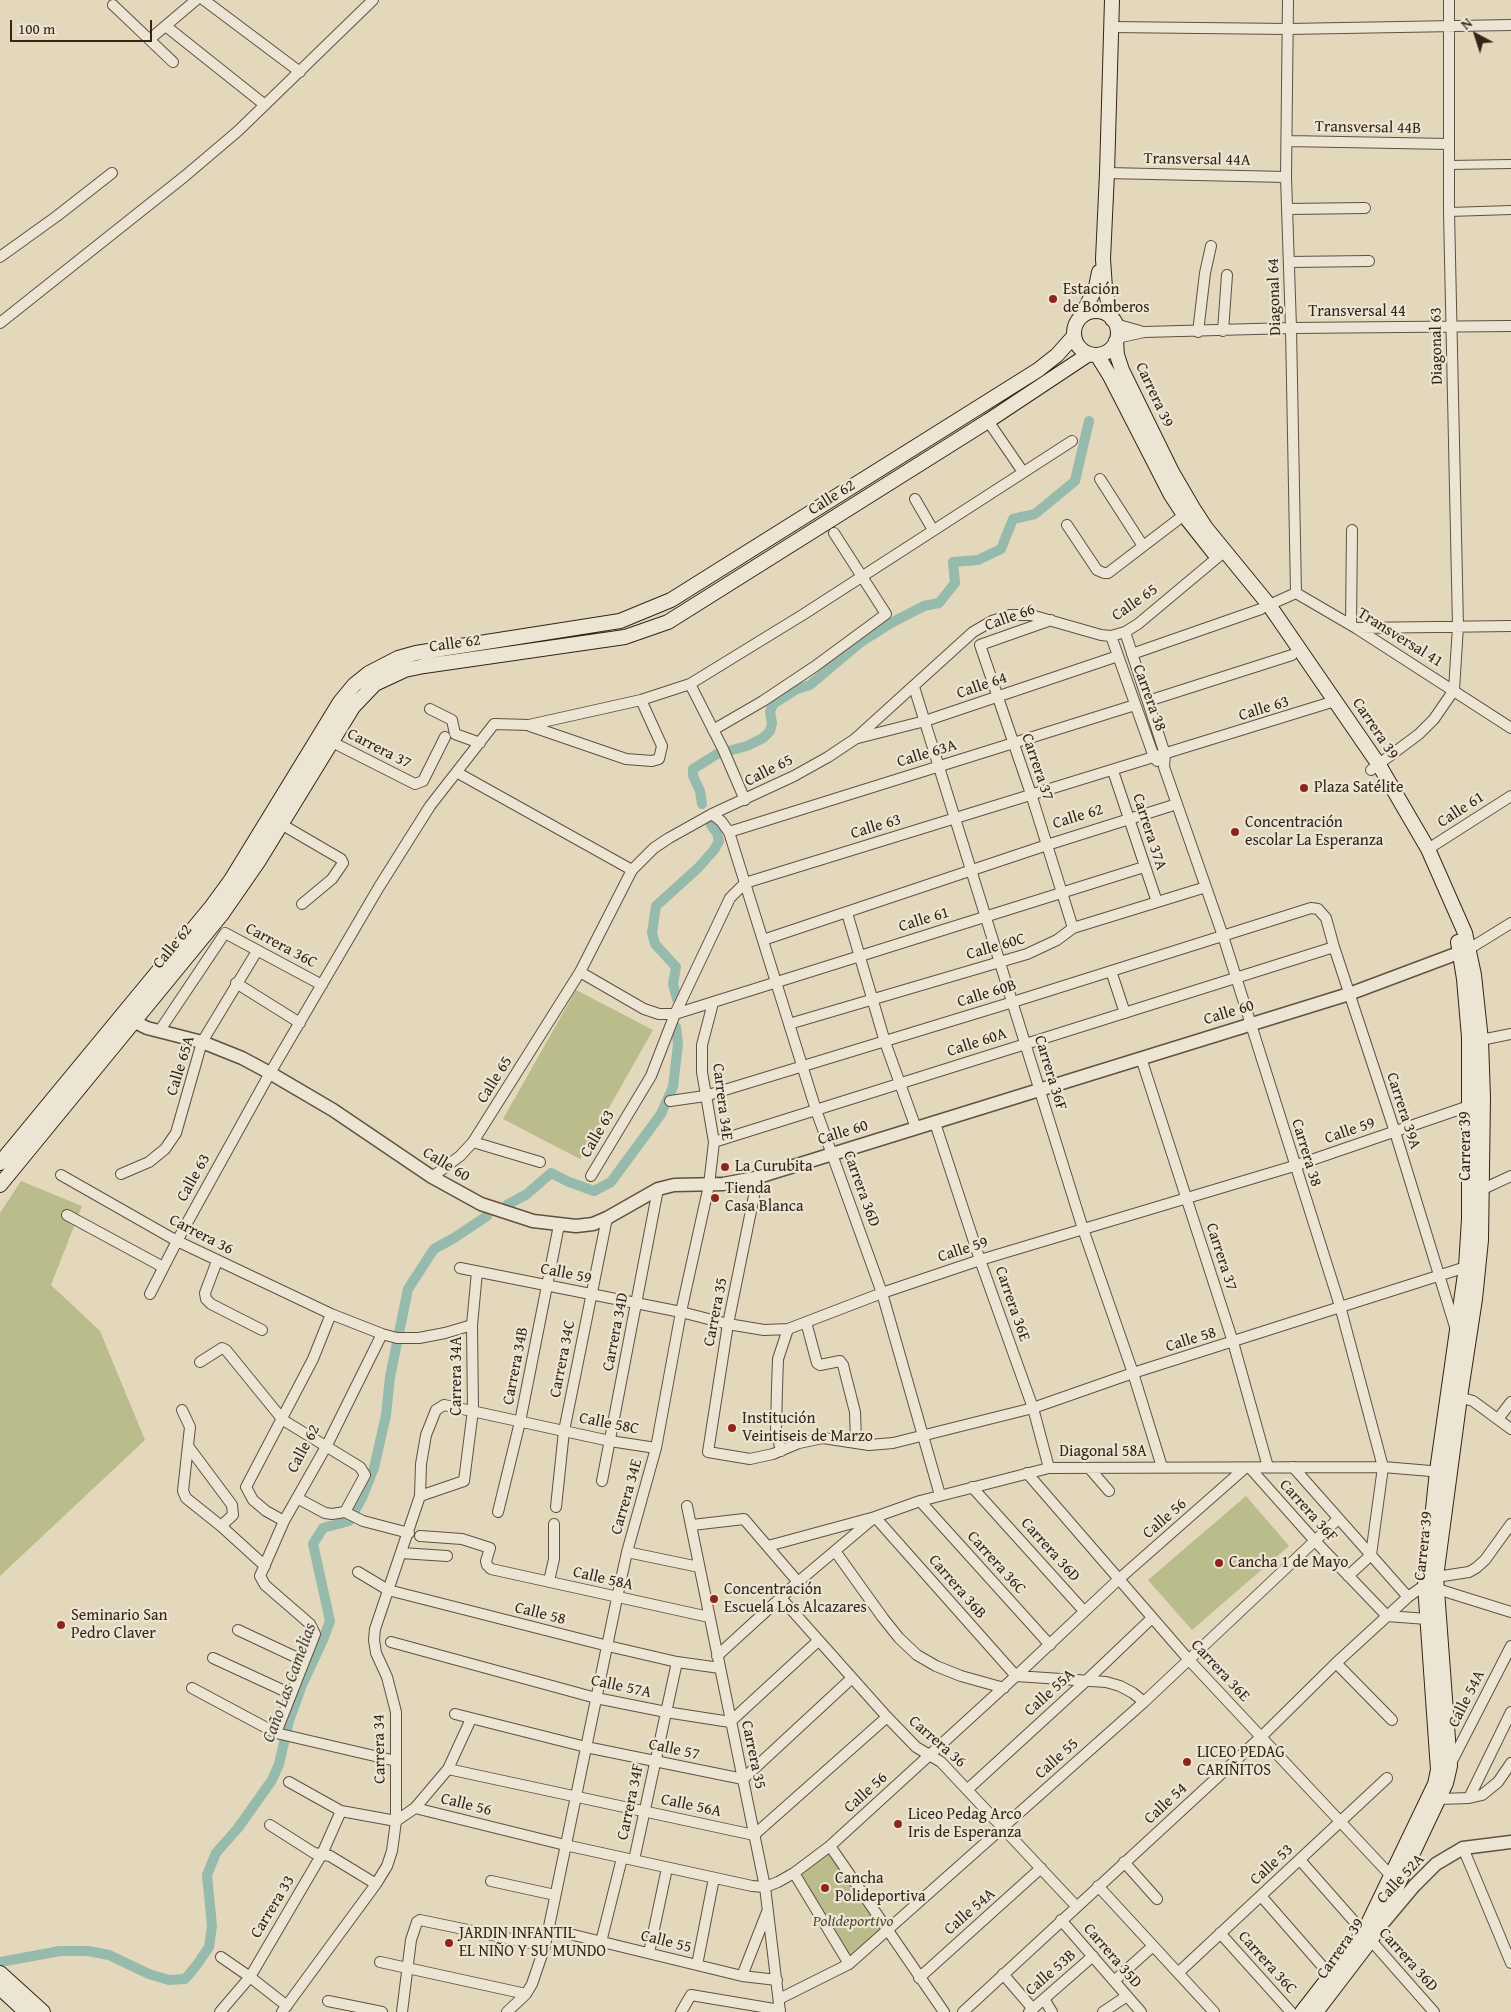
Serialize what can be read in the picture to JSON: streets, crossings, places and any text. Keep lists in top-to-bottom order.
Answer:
{
  "streets": {
    "main road": ["Carrera 39", "Calle 62"],
    "street": [
      "Transversal 44B",
      "Transversal 44A",
      "Diagonal 64",
      "Transversal 44",
      "Diagonal 63",
      "Calle 65",
      "Calle 66",
      "Transversal 41",
      "Calle 64",
      "Carrera 38",
      "Calle 63",
      "Carrera 37",
      "Calle 63A",
      "Calle 61",
      "Carrera 37A",
      "Carrera 36C",
      "Calle 60C",
      "Calle 60B",
      "Calle 60",
      "Calle 60A",
      "Calle 65A",
      "Carrera 36F",
      "Carrera 34E",
      "Carrera 39A",
      "Calle 59",
      "Carrera 36D",
      "Carrera 36",
      "Carrera 36E",
      "Carrera 35",
      "Carrera 34D",
      "Calle 58",
      "Carrera 34C",
      "Carrera 34B",
      "Carrera 34A",
      "Calle 58C",
      "Diagonal 58A",
      "Calle 56",
      "Calle 58A",
      "Carrera 36B",
      "Calle 57A",
      "Calle 55A",
      "Calle 54A",
      "Carrera 34",
      "Calle 57",
      "Calle 55",
      "Carrera 34F",
      "Calle 54",
      "Calle 56A",
      "Calle 53",
      "Calle 52A",
      "Carrera 33",
      "Carrera 35D",
      "Calle 53B"
    ]
  },
  "crossings": [
    ["Transversal 44B", "Diagonal 64"],
    ["Transversal 44B", "Diagonal 63"],
    ["Transversal 44A", "Diagonal 64"],
    ["Diagonal 64", "Transversal 44"],
    ["Diagonal 64", "Transversal 41"],
    ["Transversal 44", "Diagonal 63"],
    ["Transversal 44", "Carrera 39"],
    ["Transversal 44", "Calle 62"],
    ["Diagonal 63", "Transversal 41"],
    ["Carrera 39", "Calle 62"],
    ["Carrera 39", "Calle 65"],
    ["Carrera 39", "Calle 63"],
    ["Carrera 39", "Calle 61"],
    ["Carrera 39", "Calle 60"],
    ["Carrera 39", "Carrera 39A"],
    ["Carrera 39", "Calle 59"],
    ["Carrera 39", "Carrera 36D"],
    ["Carrera 39", "Carrera 36E"],
    ["Carrera 39", "Calle 58"],
    ["Carrera 39", "Diagonal 58A"],
    ["Carrera 39", "Calle 54A"],
    ["Carrera 39", "Calle 54"],
    ["Carrera 39", "Calle 52A"],
    ["Calle 62", "Carrera 38"],
    ["Calle 62", "Carrera 37"],
    ["Calle 62", "Carrera 37A"],
    ["Calle 62", "Calle 60"],
    ["Calle 62", "Carrera 36F"],
    ["Calle 62", "Carrera 36D"],
    ["Calle 62", "Carrera 36"],
    ["Calle 65", "Calle 66"],
    ["Calle 65", "Calle 64"],
    ["Calle 65", "Carrera 38"],
    ["Calle 65", "Calle 60"],
    ["Calle 65", "Carrera 36F"],
    ["Calle 65", "Carrera 36D"],
    ["Calle 66", "Carrera 37"],
    ["Calle 64", "Carrera 38"],
    ["Calle 64", "Carrera 37"],
    ["Calle 64", "Carrera 36F"],
    ["Carrera 38", "Calle 63"],
    ["Carrera 38", "Calle 63A"],
    ["Carrera 38", "Calle 60C"],
    ["Carrera 38", "Calle 60B"],
    ["Carrera 38", "Calle 60"],
    ["Carrera 38", "Calle 60A"],
    ["Carrera 38", "Calle 59"],
    ["Carrera 38", "Calle 58"],
    ["Carrera 38", "Diagonal 58A"],
    ["Calle 63", "Carrera 37"],
    ["Calle 63", "Carrera 37A"],
    ["Calle 63", "Carrera 36C"],
    ["Calle 63", "Calle 60"],
    ["Calle 63", "Carrera 36F"],
    ["Calle 63", "Carrera 36D"],
    ["Calle 63", "Carrera 36"],
    ["Carrera 37", "Calle 63A"],
    ["Carrera 37", "Calle 61"],
    ["Carrera 37", "Calle 60C"],
    ["Carrera 37", "Calle 60"],
    ["Carrera 37", "Calle 59"],
    ["Carrera 37", "Calle 58"],
    ["Carrera 37", "Diagonal 58A"],
    ["Calle 63A", "Carrera 36F"],
    ["Calle 63A", "Carrera 36D"],
    ["Calle 61", "Carrera 37A"],
    ["Calle 61", "Carrera 36F"],
    ["Calle 61", "Carrera 34E"],
    ["Calle 61", "Carrera 36D"],
    ["Carrera 37A", "Calle 60C"],
    ["Carrera 36C", "Calle 60"],
    ["Carrera 36C", "Calle 65A"],
    ["Carrera 36C", "Diagonal 58A"],
    ["Carrera 36C", "Calle 56"],
    ["Carrera 36C", "Calle 53"],
    ["Calle 60C", "Carrera 36F"],
    ["Calle 60C", "Carrera 36D"],
    ["Calle 60B", "Carrera 36F"],
    ["Calle 60B", "Carrera 34E"],
    ["Calle 60B", "Carrera 39A"],
    ["Calle 60B", "Carrera 36D"],
    ["Calle 60", "Calle 65A"],
    ["Calle 60", "Carrera 36F"],
    ["Calle 60", "Carrera 34E"],
    ["Calle 60", "Carrera 39A"],
    ["Calle 60", "Carrera 36D"],
    ["Calle 60", "Carrera 36E"],
    ["Calle 60", "Carrera 35"],
    ["Calle 60", "Carrera 34D"],
    ["Calle 60", "Carrera 34C"],
    ["Calle 60", "Carrera 34B"],
    ["Calle 60A", "Carrera 36F"],
    ["Calle 60A", "Carrera 34E"],
    ["Calle 60A", "Carrera 39A"],
    ["Calle 60A", "Carrera 36D"],
    ["Carrera 36F", "Calle 59"],
    ["Carrera 36F", "Calle 58"],
    ["Carrera 36F", "Diagonal 58A"],
    ["Carrera 36F", "Calle 56"],
    ["Carrera 36F", "Calle 55"],
    ["Carrera 36F", "Calle 54"],
    ["Carrera 34E", "Calle 59"],
    ["Carrera 34E", "Calle 58"],
    ["Carrera 34E", "Calle 58C"],
    ["Carrera 34E", "Calle 56"],
    ["Carrera 34E", "Calle 58A"],
    ["Carrera 34E", "Calle 57A"],
    ["Carrera 34E", "Calle 57"],
    ["Carrera 34E", "Calle 55"],
    ["Carrera 34E", "Calle 56A"],
    ["Carrera 39A", "Calle 59"],
    ["Carrera 39A", "Calle 58"],
    ["Calle 59", "Carrera 36D"],
    ["Calle 59", "Carrera 36E"],
    ["Calle 59", "Carrera 35"],
    ["Calle 59", "Carrera 34D"],
    ["Calle 59", "Carrera 34C"],
    ["Calle 59", "Carrera 34B"],
    ["Calle 59", "Carrera 34A"],
    ["Carrera 36D", "Calle 58"],
    ["Carrera 36D", "Diagonal 58A"],
    ["Carrera 36D", "Calle 56"],
    ["Carrera 36D", "Calle 53"],
    ["Carrera 36D", "Calle 52A"],
    ["Carrera 36", "Carrera 34A"],
    ["Carrera 36", "Calle 56"],
    ["Carrera 36", "Calle 55A"],
    ["Carrera 36", "Calle 54A"],
    ["Carrera 36", "Calle 55"],
    ["Carrera 36", "Calle 54"],
    ["Carrera 36E", "Calle 58"],
    ["Carrera 36E", "Diagonal 58A"],
    ["Carrera 36E", "Calle 56"],
    ["Carrera 36E", "Calle 55A"],
    ["Carrera 36E", "Calle 55"],
    ["Carrera 36E", "Calle 54"],
    ["Carrera 36E", "Calle 53"],
    ["Carrera 35", "Calle 58"],
    ["Carrera 35", "Calle 56"],
    ["Carrera 35", "Calle 58A"],
    ["Carrera 35", "Calle 57A"],
    ["Carrera 35", "Calle 57"],
    ["Carrera 35", "Calle 55"],
    ["Carrera 35", "Calle 56A"],
    ["Carrera 34D", "Calle 58C"],
    ["Calle 58", "Carrera 34"],
    ["Calle 58", "Carrera 34F"],
    ["Carrera 34C", "Calle 58C"],
    ["Carrera 34B", "Calle 58C"],
    ["Carrera 34A", "Calle 58C"],
    ["Carrera 34A", "Carrera 34"],
    ["Calle 58C", "Carrera 34"],
    ["Diagonal 58A", "Calle 56"],
    ["Diagonal 58A", "Carrera 36B"],
    ["Calle 56", "Carrera 36B"],
    ["Calle 56", "Carrera 34F"],
    ["Calle 57A", "Carrera 34F"],
    ["Calle 57", "Carrera 34F"],
    ["Calle 55", "Carrera 34F"],
    ["Carrera 34F", "Calle 56A"],
    ["Calle 54", "Carrera 35D"],
    ["Carrera 35D", "Calle 53B"]
  ],
  "water": ["Caño Las Camelias"],
  "parks": ["Polideportivo"],
  "places": [
    "Estación de Bomberos",
    "Plaza Satélite",
    "Concentración escolar La Esperanza",
    "La Curubita",
    "Tienda Casa Blanca",
    "Institución Veintiseis de Marzo",
    "Cancha 1 de Mayo",
    "Concentración Escuela Los Alcazares",
    "Seminario San Pedro Claver",
    "LICEO PEDAG CARIÑITOS",
    "Liceo Pedag Arco Iris de Esperanza",
    "Cancha Polideportiva",
    "JARDIN INFANTIL EL NIÑO Y SU MUNDO"
  ],
  "scale_bar": "100 m",
  "north": "top left"
}
